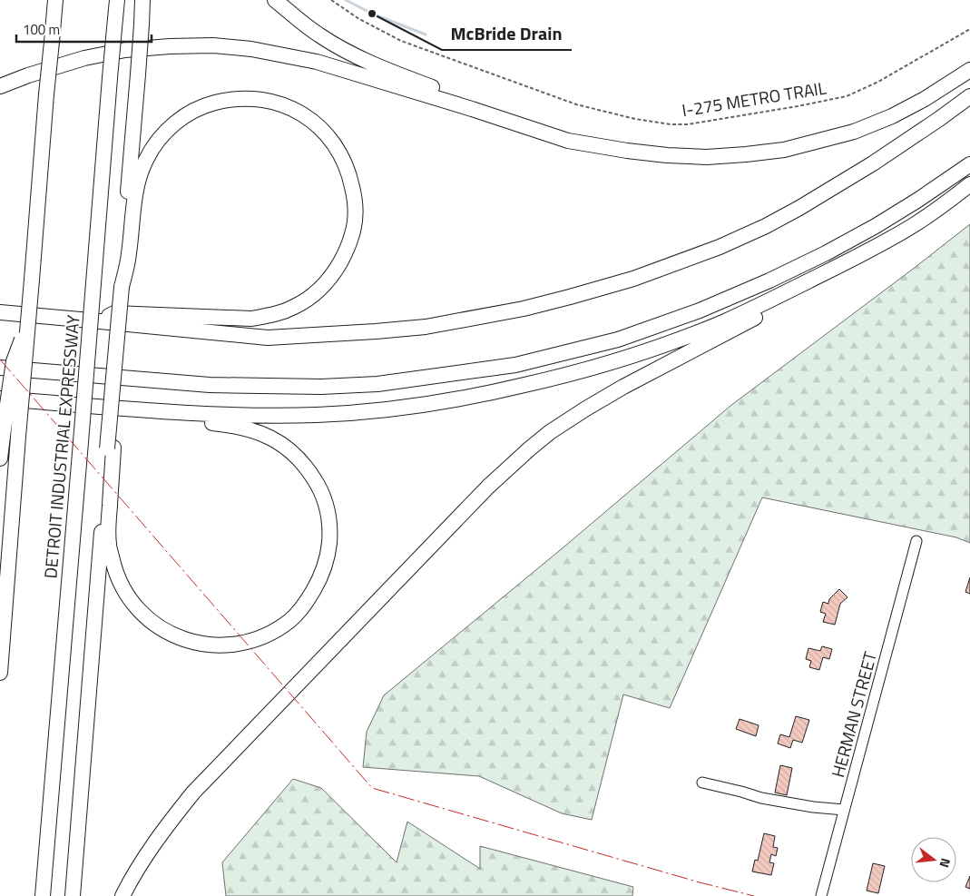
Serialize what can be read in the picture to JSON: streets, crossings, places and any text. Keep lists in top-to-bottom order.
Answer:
{
  "streets": {
    "highway": ["DETROIT INDUSTRIAL EXPRESSWAY"],
    "street": ["HERMAN STREET"],
    "path": ["I-275 METRO TRAIL"]
  },
  "places": ["McBride Drain"],
  "scale_bar": "100 m",
  "north": "right"
}
